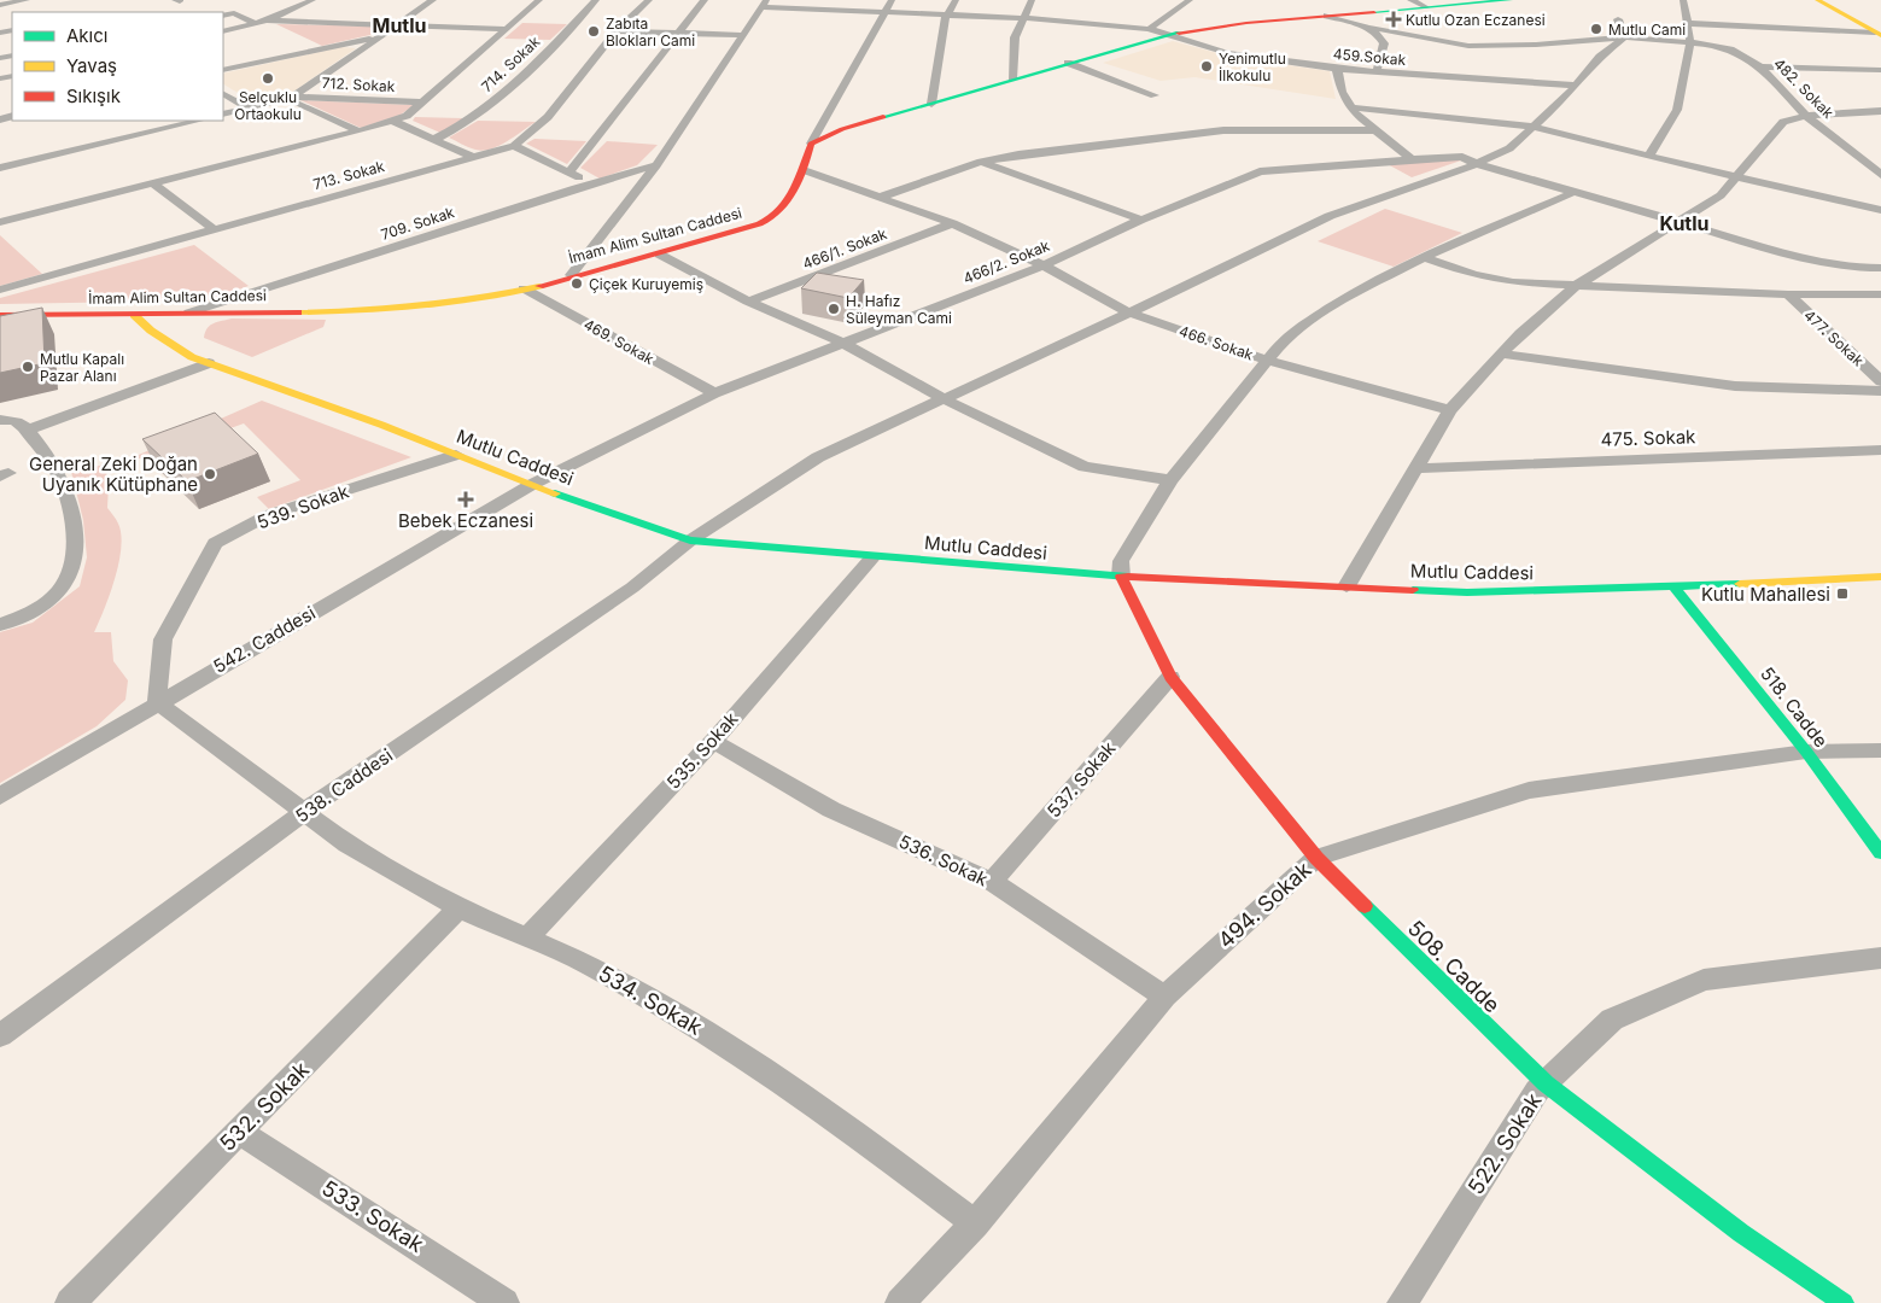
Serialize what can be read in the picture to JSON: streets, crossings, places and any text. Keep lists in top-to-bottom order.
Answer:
{
  "streets": {
    "street": [
      "459.Sokak",
      "714. Sokak",
      "712. Sokak",
      "482. Sokak",
      "713. Sokak",
      "709. Sokak",
      "İmam Alim Sultan Caddesi",
      "466/1. Sokak",
      "466/2. Sokak",
      "477. Sokak",
      "469. Sokak",
      "466. Sokak",
      "475. Sokak",
      "Mutlu Caddesi",
      "539. Sokak",
      "542. Caddesi",
      "518. Cadde",
      "535. Sokak",
      "537. Sokak",
      "538. Caddesi",
      "536. Sokak",
      "494. Sokak",
      "508. Cadde",
      "534. Sokak",
      "532. Sokak",
      "522. Sokak",
      "533. Sokak"
    ]
  },
  "crossings": [
    ["709. Sokak", "İmam Alim Sultan Caddesi"],
    ["İmam Alim Sultan Caddesi", "469. Sokak"],
    ["İmam Alim Sultan Caddesi", "466. Sokak"],
    ["İmam Alim Sultan Caddesi", "Mutlu Caddesi"],
    ["466/1. Sokak", "466. Sokak"],
    ["466/2. Sokak", "469. Sokak"],
    ["466/2. Sokak", "466. Sokak"],
    ["466/2. Sokak", "Mutlu Caddesi"],
    ["466/2. Sokak", "542. Caddesi"],
    ["Mutlu Caddesi", "539. Sokak"],
    ["Mutlu Caddesi", "542. Caddesi"],
    ["Mutlu Caddesi", "518. Cadde"],
    ["Mutlu Caddesi", "535. Sokak"],
    ["Mutlu Caddesi", "538. Caddesi"],
    ["Mutlu Caddesi", "508. Cadde"],
    ["539. Sokak", "542. Caddesi"],
    ["518. Cadde", "494. Sokak"],
    ["535. Sokak", "536. Sokak"],
    ["535. Sokak", "534. Sokak"],
    ["537. Sokak", "536. Sokak"],
    ["537. Sokak", "508. Cadde"],
    ["538. Caddesi", "534. Sokak"],
    ["536. Sokak", "494. Sokak"],
    ["494. Sokak", "508. Cadde"],
    ["494. Sokak", "534. Sokak"],
    ["508. Cadde", "522. Sokak"],
    ["534. Sokak", "532. Sokak"],
    ["532. Sokak", "533. Sokak"]
  ],
  "districts": ["Mutlu", "Kutlu"],
  "places": {
    "health": ["Kutlu Ozan Eczanesi", "Bebek Eczanesi"],
    "other": [
      "Mutlu Cami",
      "Zabıta Blokları Cami",
      "Yenimutlu İlkokulu",
      "Selçuklu Ortaokulu",
      "Çiçek Kuruyemiş",
      "H. Hafız Süleyman Cami",
      "Mutlu Kapalı Pazar Alanı",
      "General Zeki Doğan Uyanık Kütüphane"
    ],
    "transit": ["Kutlu Mahallesi"]
  },
  "legend": ["Akıcı", "Yavaş", "Sıkışık"]
}
